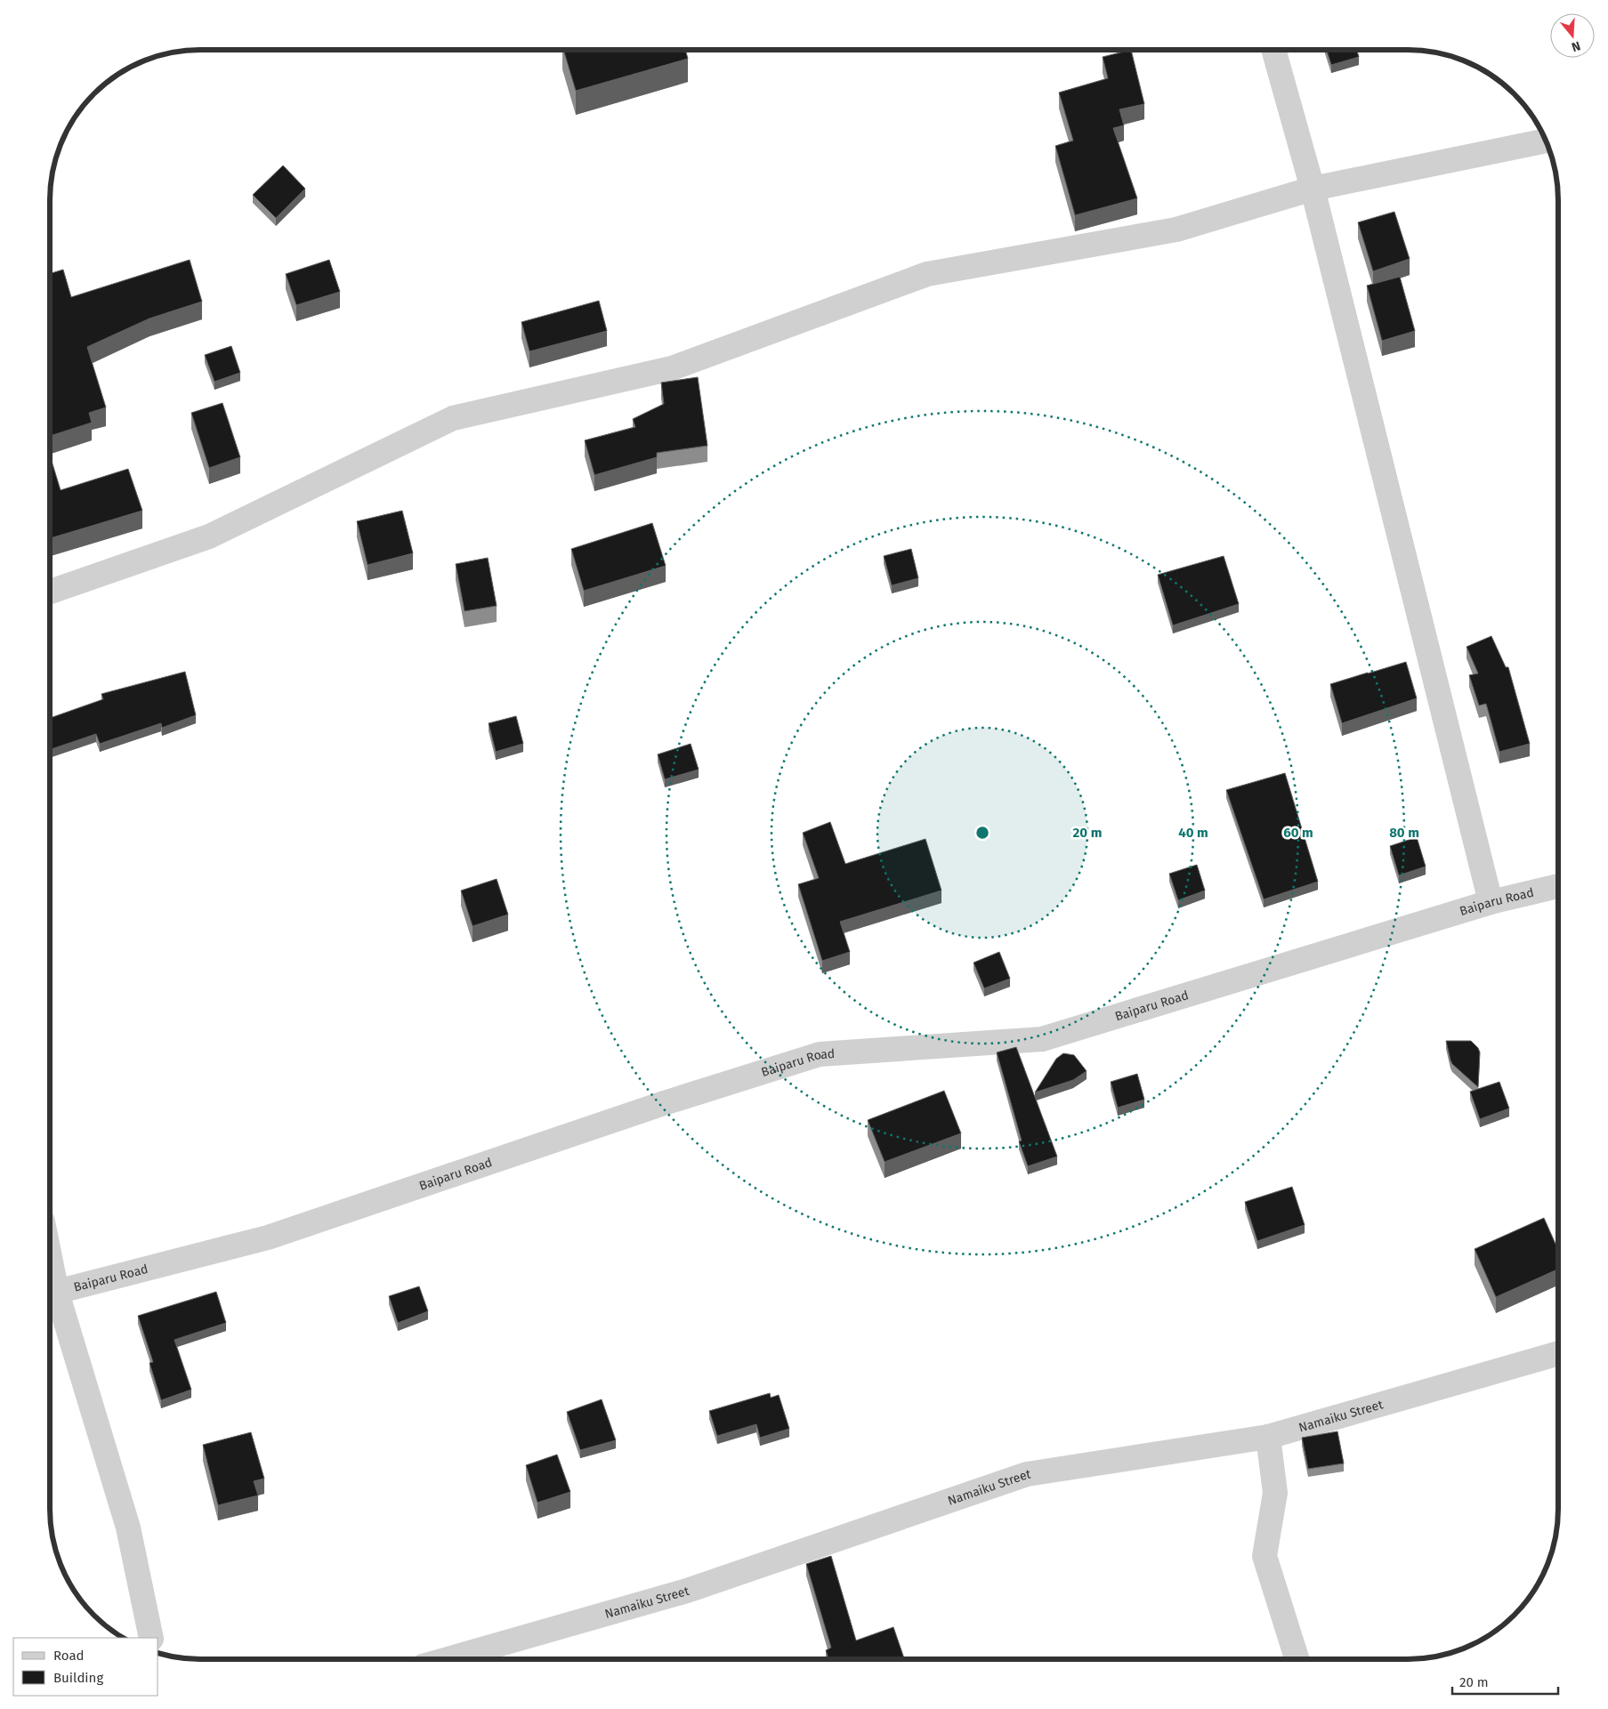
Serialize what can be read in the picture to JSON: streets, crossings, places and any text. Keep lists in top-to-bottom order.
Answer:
{
  "streets": {
    "street": ["Baiparu Road", "Namaiku Street"]
  },
  "legend": ["Road", "Building"],
  "scale_bar": "20 m",
  "north": "bottom",
  "rings": [
    "20 m",
    "40 m",
    "60 m",
    "80 m"
  ]
}
